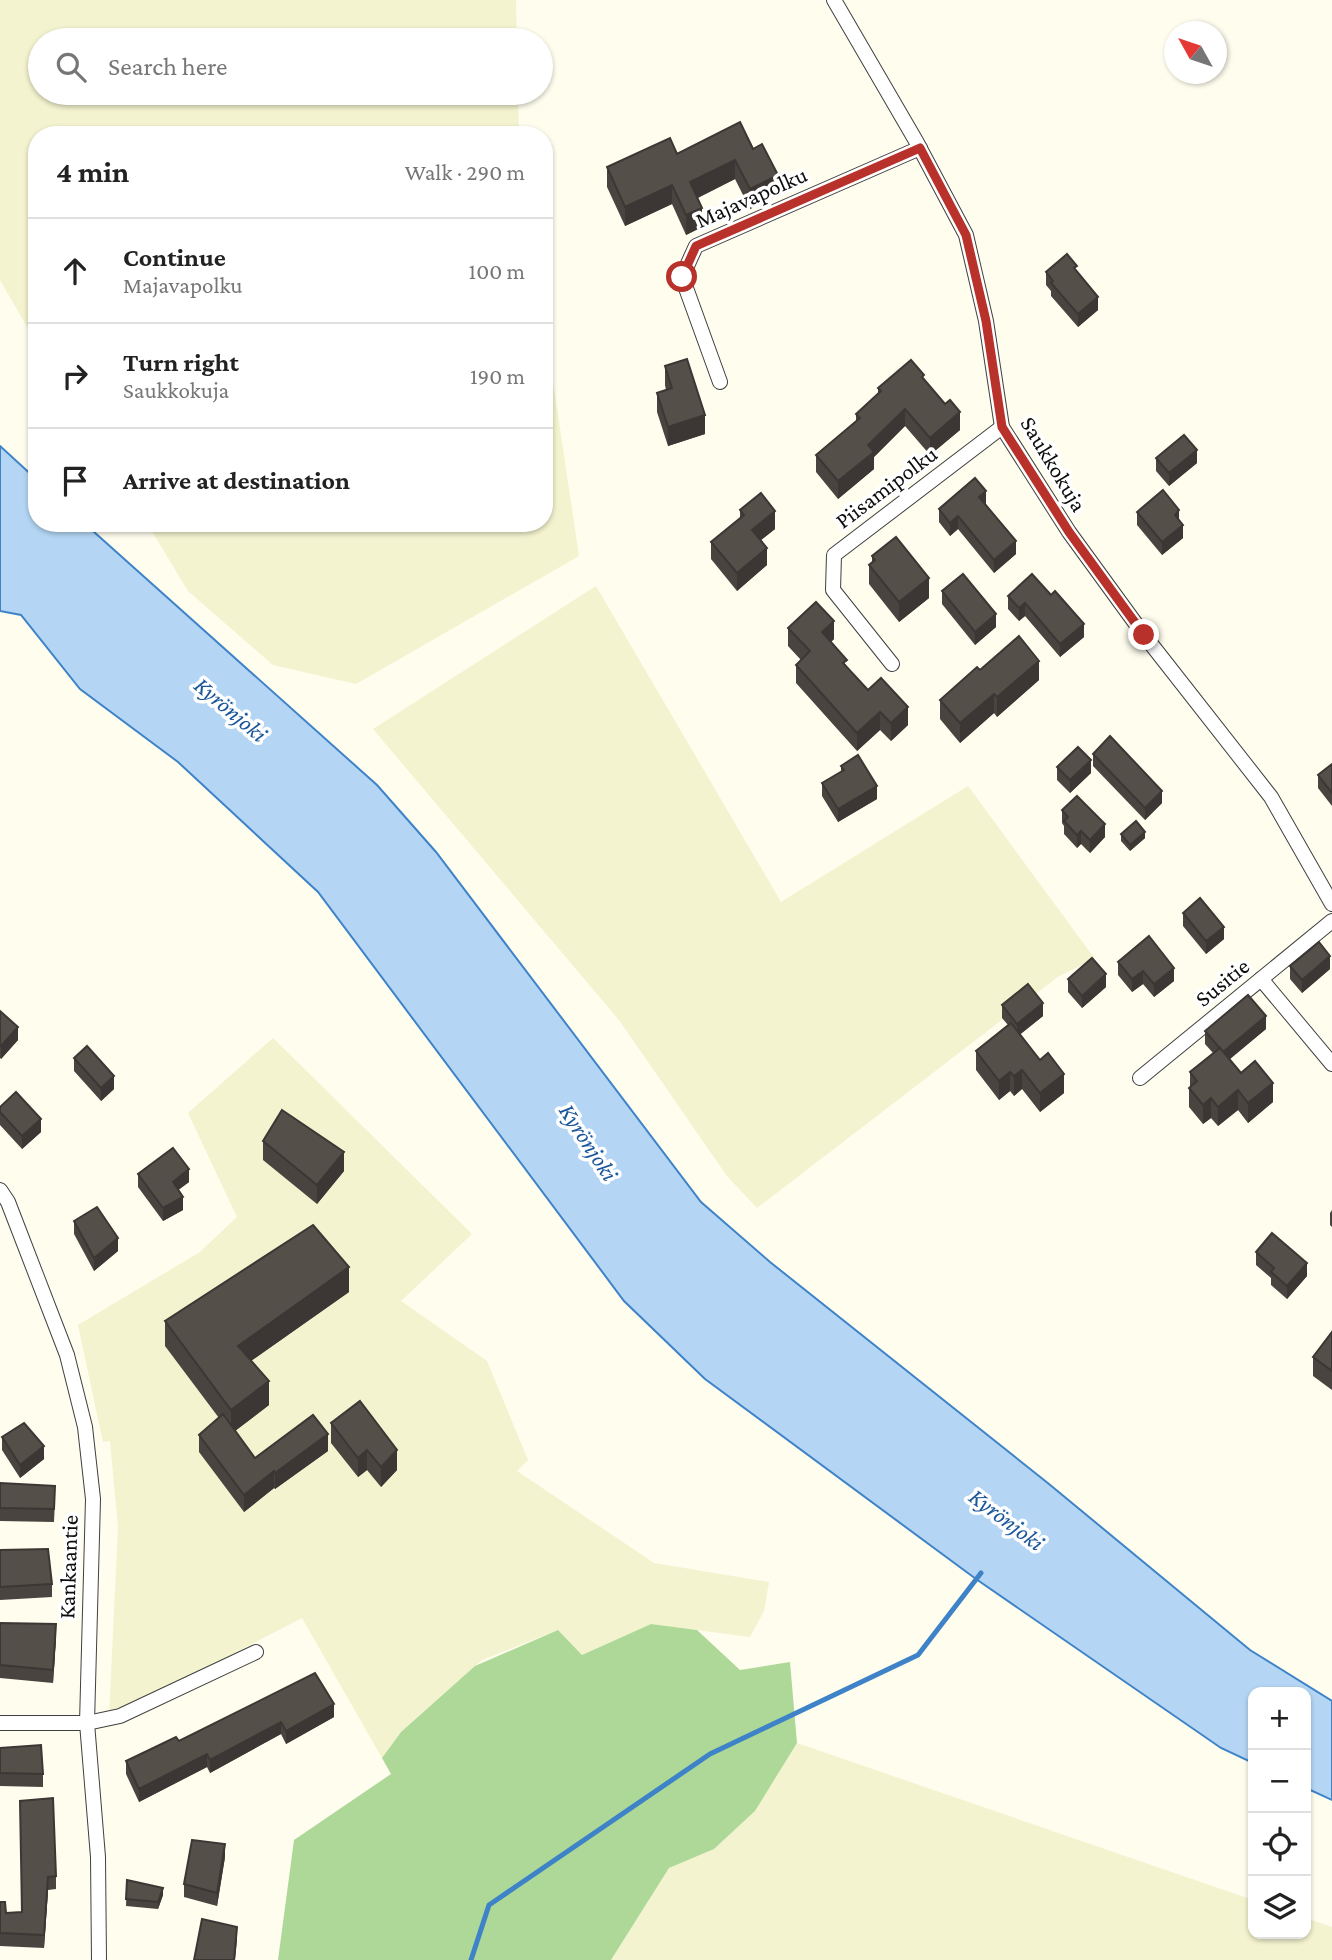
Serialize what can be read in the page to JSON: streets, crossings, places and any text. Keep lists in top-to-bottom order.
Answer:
{
  "streets": {
    "street": [
      "Majavapolku",
      "Saukkokuja",
      "Piisamipolku",
      "Susitie",
      "Kankaantie"
    ]
  },
  "crossings": [
    ["Majavapolku", "Saukkokuja"],
    ["Saukkokuja", "Piisamipolku"]
  ],
  "water": ["Kyrönjoki"],
  "north": "top left",
  "page": {
    "search": "Search here",
    "heading": ["4 min", "Walk · 290 m"],
    "list": [
      ["Continue", "Majavapolku", "100 m"],
      ["Turn right", "Saukkokuja", "190 m"],
      "Arrive at destination"
    ],
    "map_buttons": ["+", "−"]
  }
}
